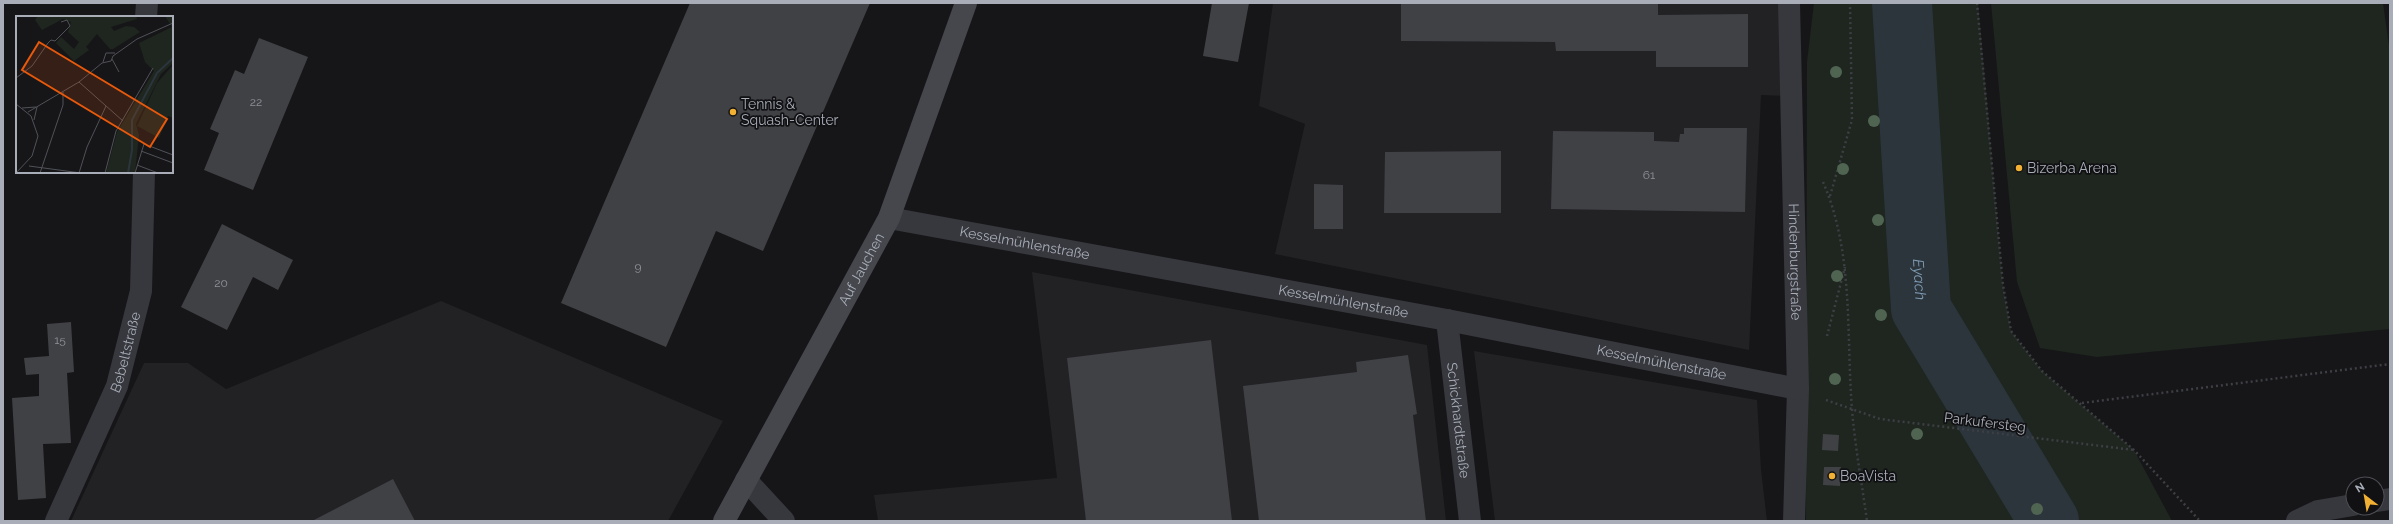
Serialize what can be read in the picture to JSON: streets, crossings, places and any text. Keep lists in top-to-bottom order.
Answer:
{
  "streets": {
    "main road": ["Auf Jauchen"],
    "street": [
      "Kesselmühlenstraße",
      "Hindenburgstraße",
      "Bebeltstraße",
      "Schickhardtstraße"
    ],
    "path": ["Parkufersteg"]
  },
  "crossings": [
    ["Kesselmühlenstraße", "Hindenburgstraße"],
    ["Kesselmühlenstraße", "Auf Jauchen"],
    ["Kesselmühlenstraße", "Schickhardtstraße"]
  ],
  "water": ["Eyach"],
  "places": ["Tennis & Squash-Center", "Bizerba Arena", "BoaVista"],
  "house_numbers": [
    "22",
    "61",
    "9",
    "20",
    "15"
  ],
  "north": "top left"
}
